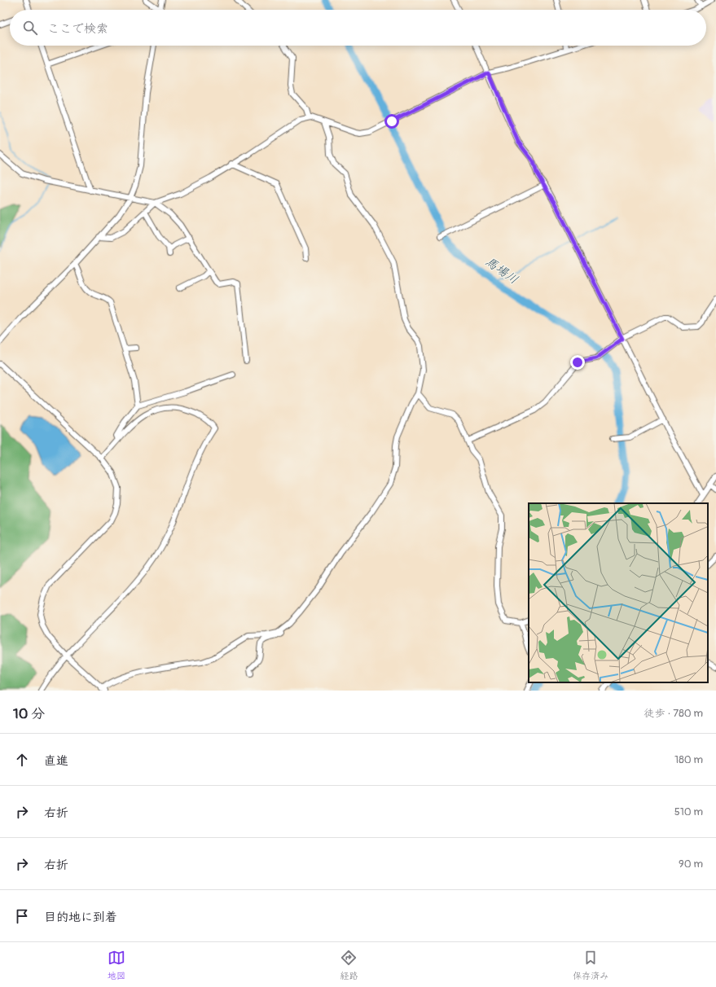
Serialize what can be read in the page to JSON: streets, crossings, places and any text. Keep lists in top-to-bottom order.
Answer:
{
  "water": ["馬場川"],
  "page": {
    "search": "ここで検索",
    "heading": ["10 分", "徒歩 · 780 m"],
    "list": [
      ["直進", "180 m"],
      ["右折", "510 m"],
      ["右折", "90 m"],
      "目的地に到着"
    ],
    "nav": ["地図", "経路", "保存済み"]
  }
}
